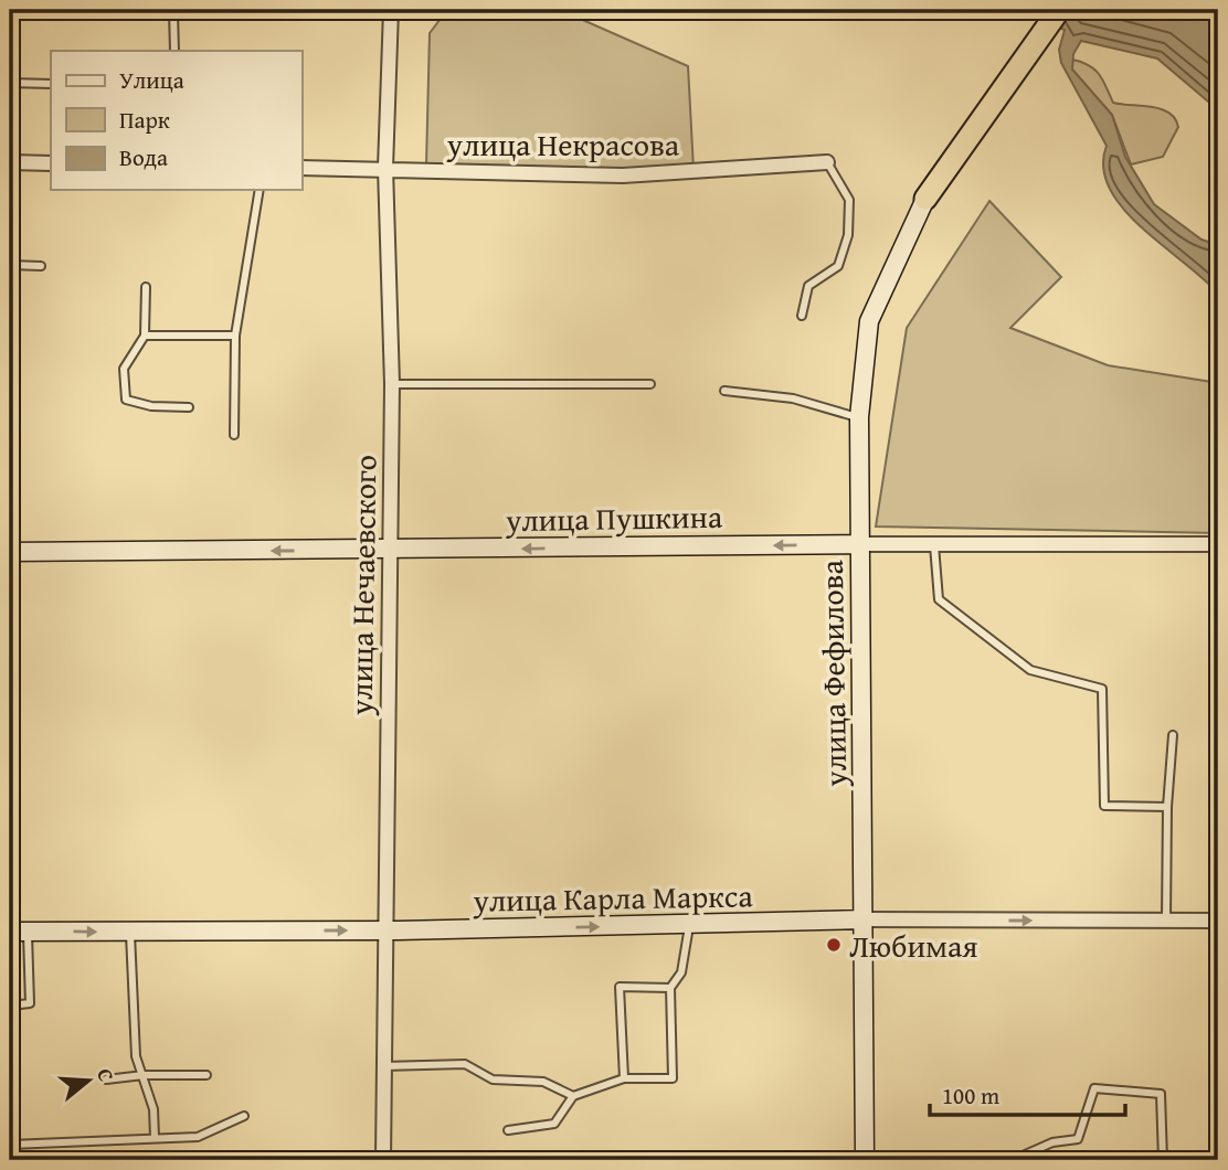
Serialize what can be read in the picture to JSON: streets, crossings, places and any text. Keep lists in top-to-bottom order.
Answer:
{
  "streets": {
    "main road": ["улица Пушкина", "улица Фефилова", "улица Карла Маркса"],
    "street": ["улица Некрасова", "улица Нечаевского"]
  },
  "crossings": [
    ["улица Некрасова", "улица Нечаевского"],
    ["улица Пушкина", "улица Нечаевского"],
    ["улица Пушкина", "улица Фефилова"],
    ["улица Нечаевского", "улица Карла Маркса"],
    ["улица Фефилова", "улица Карла Маркса"]
  ],
  "one_way": ["улица Пушкина", "улица Карла Маркса"],
  "places": ["Любимая"],
  "legend": ["Улица", "Парк", "Вода"],
  "scale_bar": "100 m",
  "north": "right"
}
